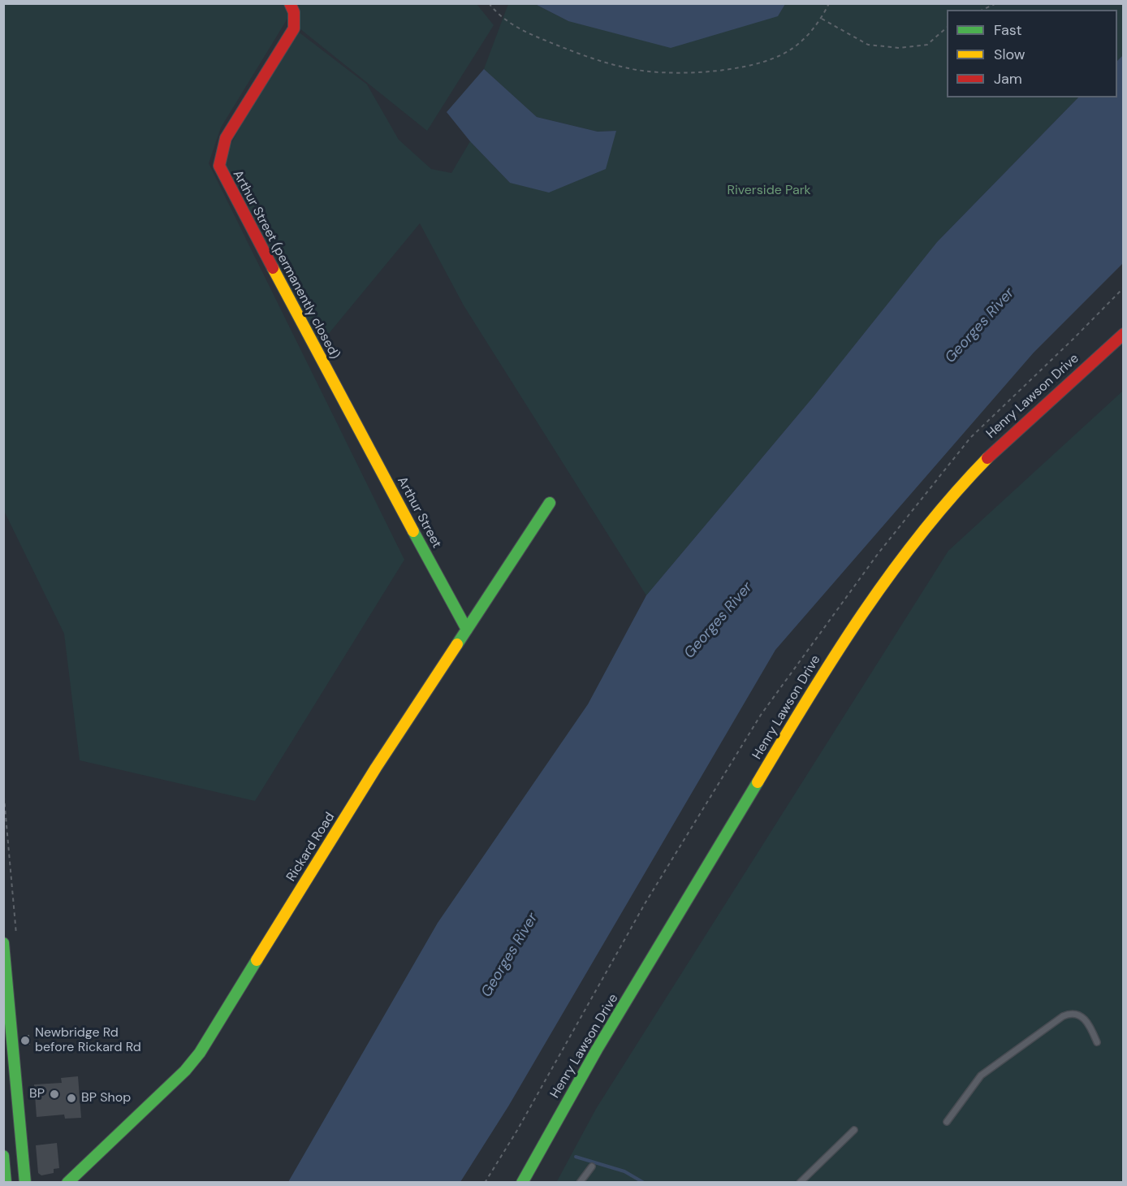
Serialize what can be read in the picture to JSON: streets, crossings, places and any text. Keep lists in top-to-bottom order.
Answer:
{
  "streets": {
    "main road": [
      "Arthur Street (permanently closed)",
      "Henry Lawson Drive",
      "Arthur Street",
      "Rickard Road"
    ]
  },
  "crossings": [
    ["Arthur Street (permanently closed)", "Arthur Street"],
    ["Arthur Street", "Rickard Road"]
  ],
  "water": ["Georges River"],
  "parks": ["Riverside Park"],
  "places": ["Newbridge Rd before Rickard Rd", "BP", "BP Shop"],
  "legend": ["Fast", "Slow", "Jam"]
}
